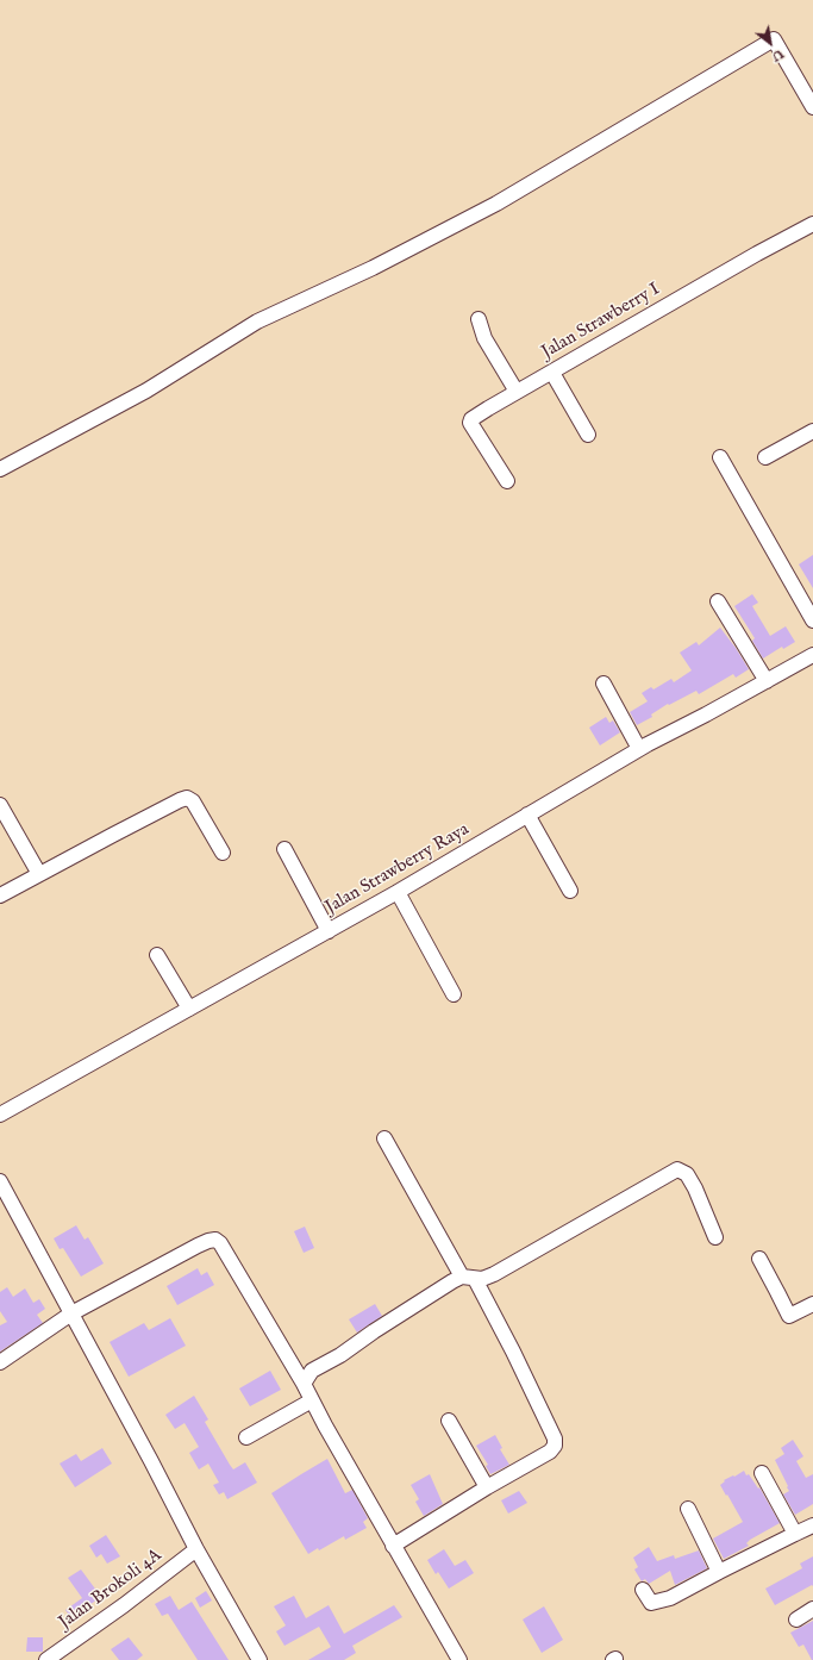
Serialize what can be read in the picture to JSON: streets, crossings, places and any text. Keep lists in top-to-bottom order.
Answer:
{
  "streets": {
    "street": ["Jalan Strawberry I", "Jalan Strawberry Raya", "Jalan Brokoli 4A"]
  },
  "north": "bottom right"
}
